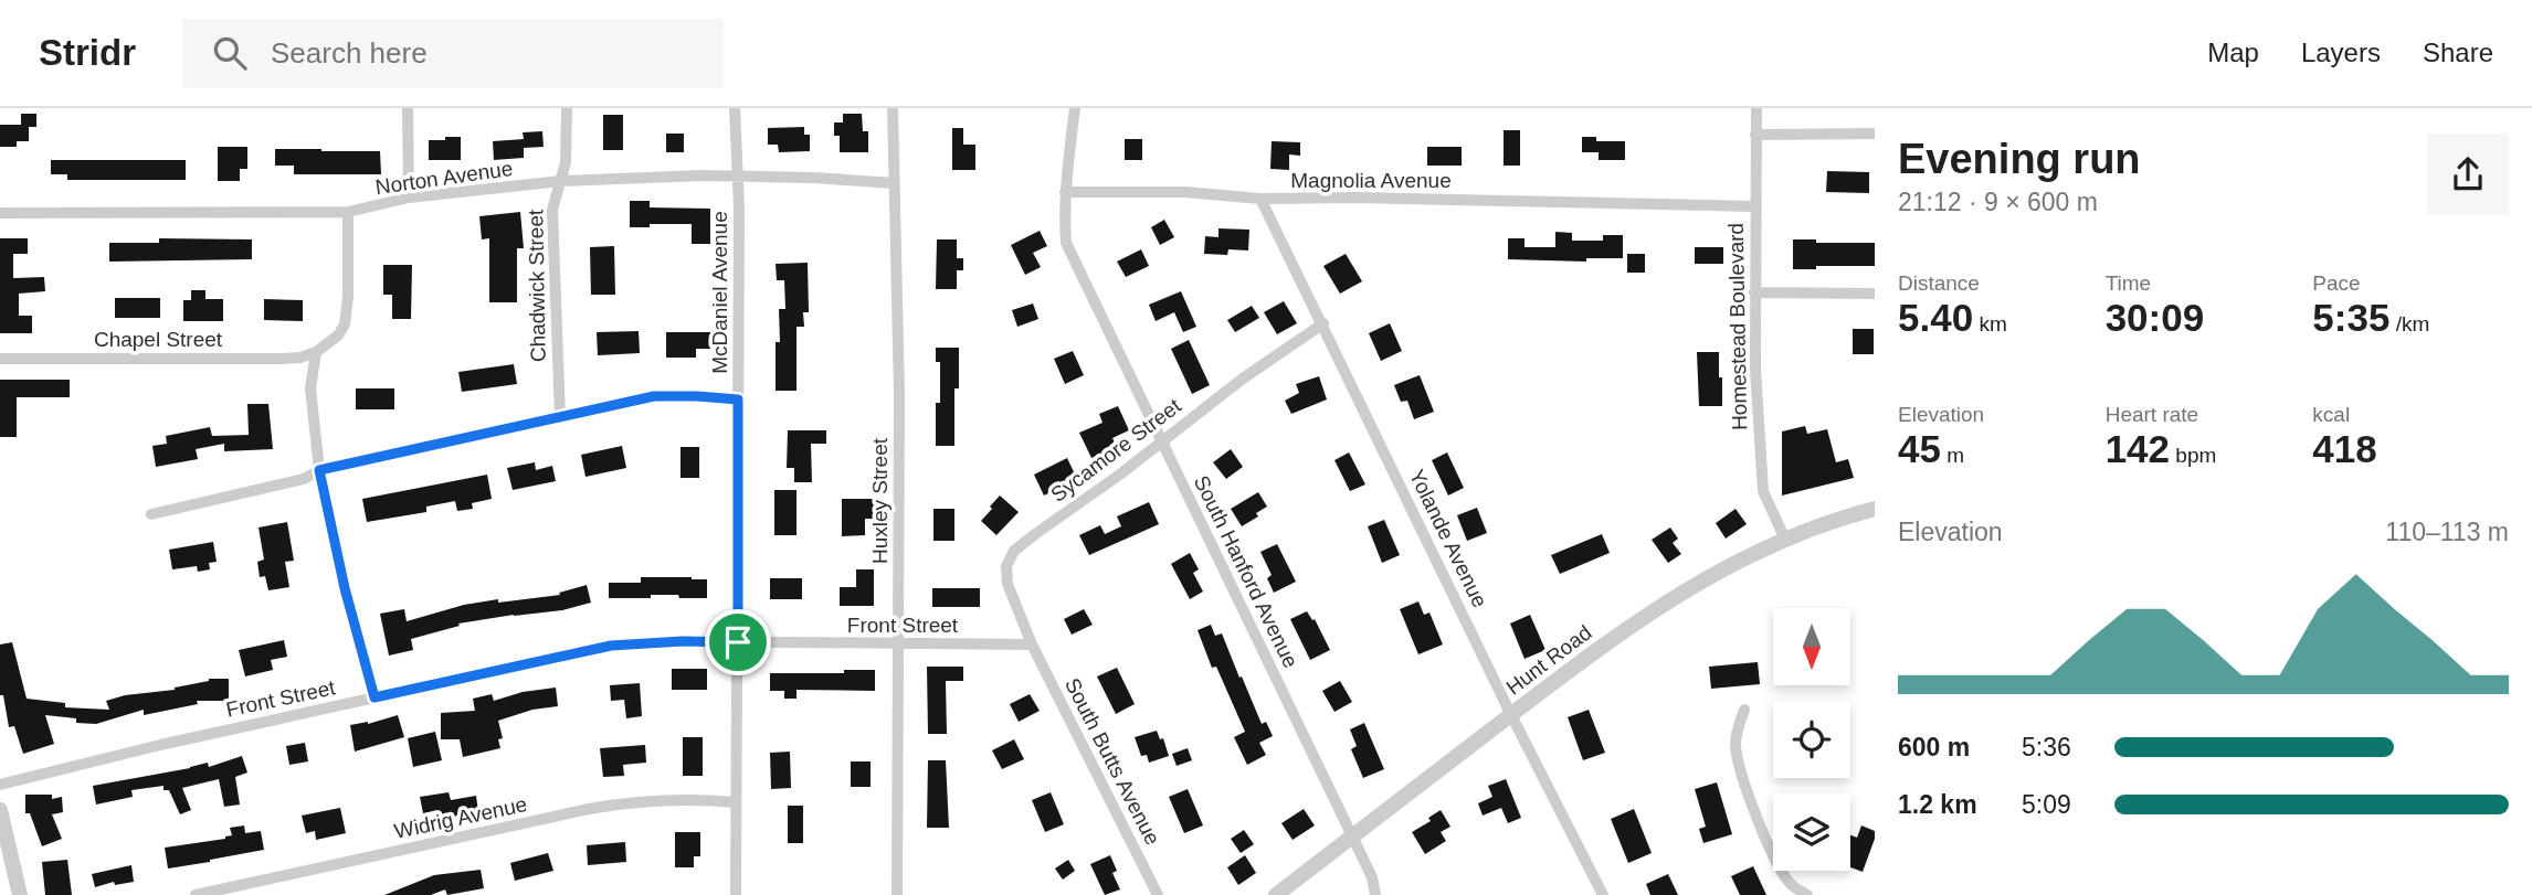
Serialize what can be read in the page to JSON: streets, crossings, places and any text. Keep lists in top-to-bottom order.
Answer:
{
  "streets": {
    "street": [
      "Norton Avenue",
      "Magnolia Avenue",
      "Chadwick Street",
      "McDaniel Avenue",
      "Homestead Boulevard",
      "Chapel Street",
      "Sycamore Street",
      "Huxley Street",
      "Yolande Avenue",
      "South Hanford Avenue",
      "Front Street",
      "Hunt Road",
      "South Butts Avenue",
      "Widrig Avenue"
    ]
  },
  "crossings": [
    ["Norton Avenue", "Chadwick Street"],
    ["Norton Avenue", "McDaniel Avenue"],
    ["Norton Avenue", "Huxley Street"],
    ["Magnolia Avenue", "Homestead Boulevard"],
    ["Magnolia Avenue", "Yolande Avenue"],
    ["Magnolia Avenue", "South Hanford Avenue"],
    ["McDaniel Avenue", "Front Street"],
    ["McDaniel Avenue", "Widrig Avenue"],
    ["Homestead Boulevard", "Hunt Road"],
    ["Sycamore Street", "Yolande Avenue"],
    ["Sycamore Street", "South Hanford Avenue"],
    ["Sycamore Street", "Front Street"],
    ["Sycamore Street", "South Butts Avenue"],
    ["Huxley Street", "Front Street"],
    ["Yolande Avenue", "Hunt Road"],
    ["South Hanford Avenue", "Hunt Road"],
    ["Front Street", "South Butts Avenue"]
  ],
  "north": "bottom",
  "page": {
    "header": "Stridr",
    "search": "Search here",
    "nav": ["Map", "Layers", "Share"],
    "heading": ["Evening run", "21:12 · 9 × 600 m"],
    "stats": [
      ["Distance", "5.40 km"],
      ["Time", "30:09"],
      ["Pace", "5:35 /km"],
      ["Elevation", "45 m"],
      ["Heart rate", "142 bpm"],
      ["kcal", "418"]
    ],
    "chart": ["Elevation", "110–113 m"],
    "list": [
      {
        "name": "600 m",
        "note": "5:36"
      },
      {
        "name": "1.2 km",
        "note": "5:09"
      }
    ]
  }
}
